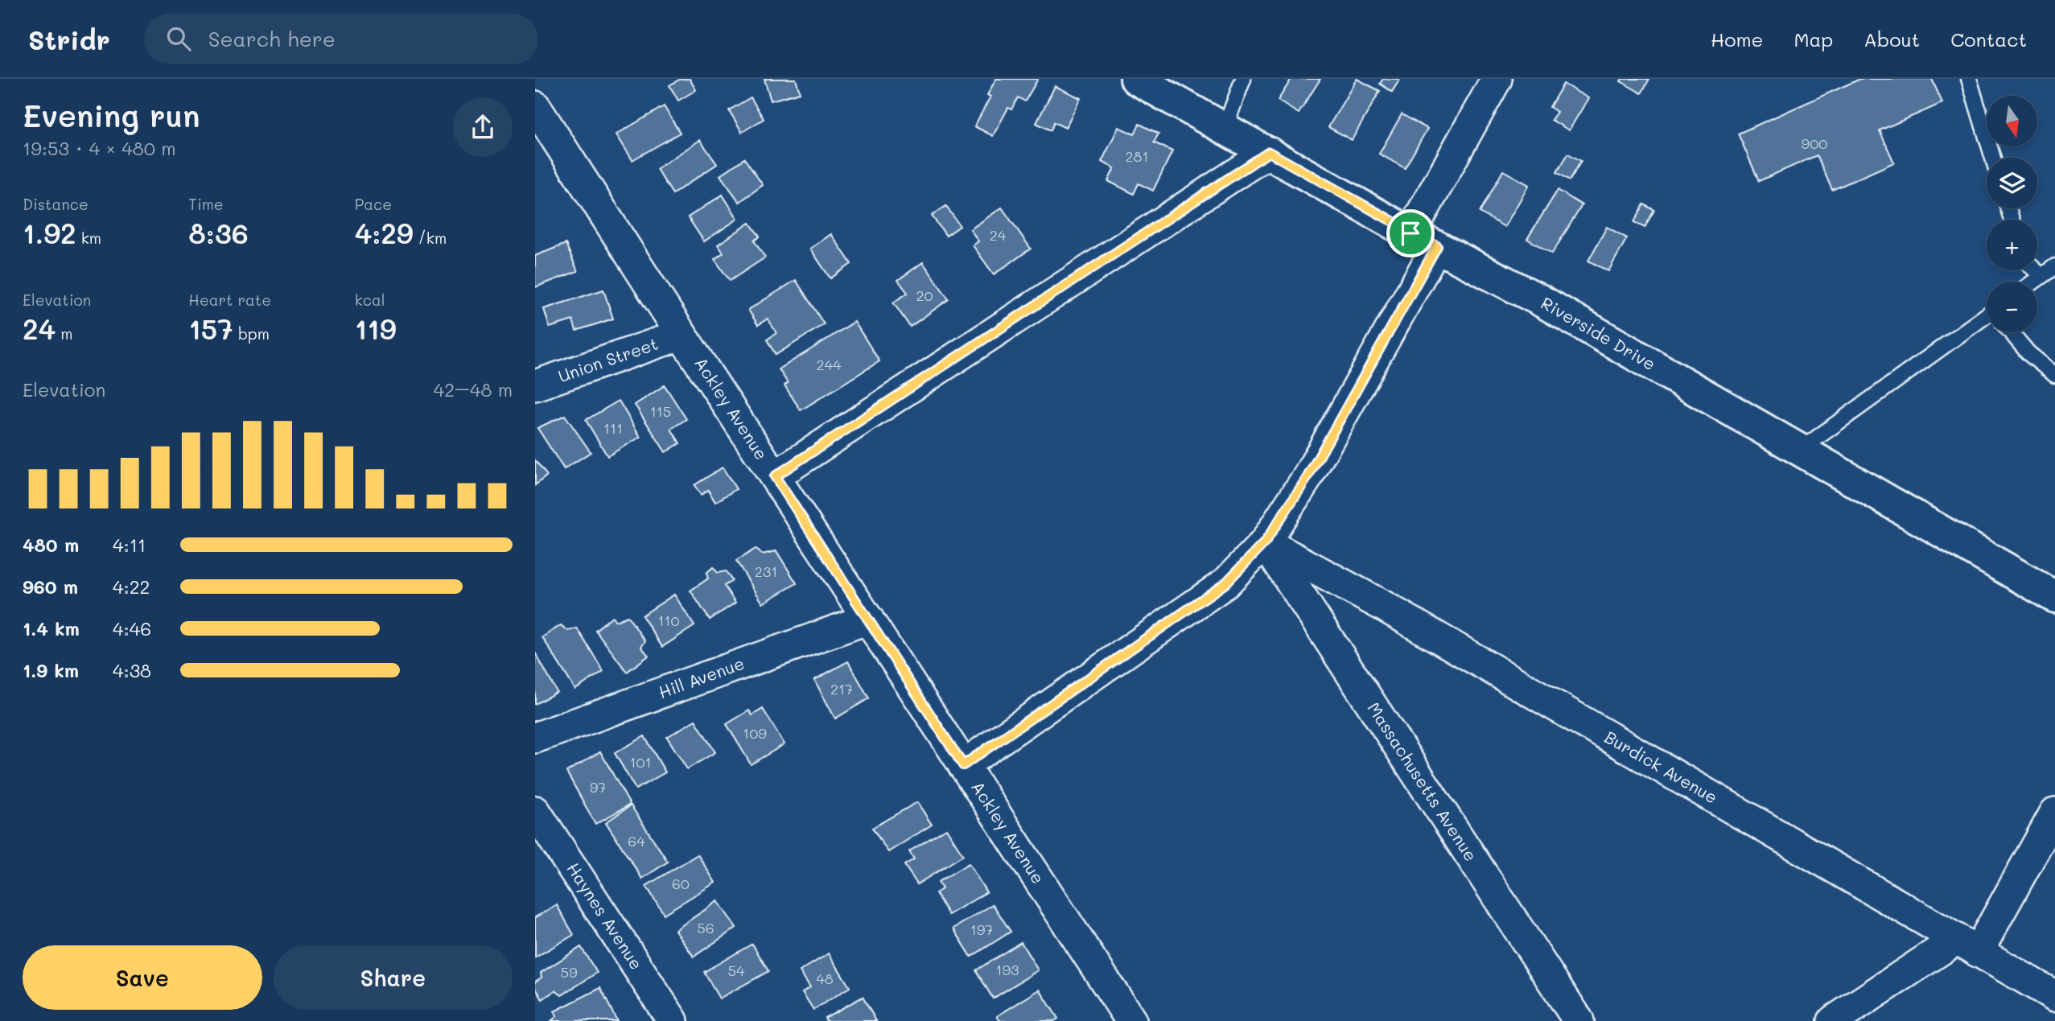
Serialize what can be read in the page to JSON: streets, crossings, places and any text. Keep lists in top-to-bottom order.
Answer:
{
  "streets": {
    "main road": ["Riverside Drive"],
    "street": [
      "Union Street",
      "Ackley Avenue",
      "Hill Avenue",
      "Burdick Avenue",
      "Massachusetts Avenue",
      "Haynes Avenue"
    ]
  },
  "crossings": [
    ["Union Street", "Ackley Avenue"],
    ["Ackley Avenue", "Hill Avenue"],
    ["Burdick Avenue", "Massachusetts Avenue"]
  ],
  "house_numbers": [
    "900",
    "281",
    "24",
    "20",
    "244",
    "115",
    "111",
    "231",
    "110",
    "217",
    "109",
    "101",
    "97",
    "64",
    "60",
    "56",
    "197",
    "193",
    "54",
    "59",
    "48"
  ],
  "north": "bottom",
  "page": {
    "header": "Stridr",
    "search": "Search here",
    "nav": [
      "Home",
      "Map",
      "About",
      "Contact"
    ],
    "heading": ["Evening run", "19:53 · 4 × 480 m"],
    "map_buttons": ["+", "−"],
    "stats": [
      ["Distance", "1.92 km"],
      ["Time", "8:36"],
      ["Pace", "4:29 /km"],
      ["Elevation", "24 m"],
      ["Heart rate", "157 bpm"],
      ["kcal", "119"]
    ],
    "chart": ["Elevation", "42–48 m"],
    "list": [
      {
        "name": "480 m",
        "note": "4:11"
      },
      {
        "name": "960 m",
        "note": "4:22"
      },
      {
        "name": "1.4 km",
        "note": "4:46"
      },
      {
        "name": "1.9 km",
        "note": "4:38"
      }
    ],
    "buttons": ["Save", "Share"]
  }
}
